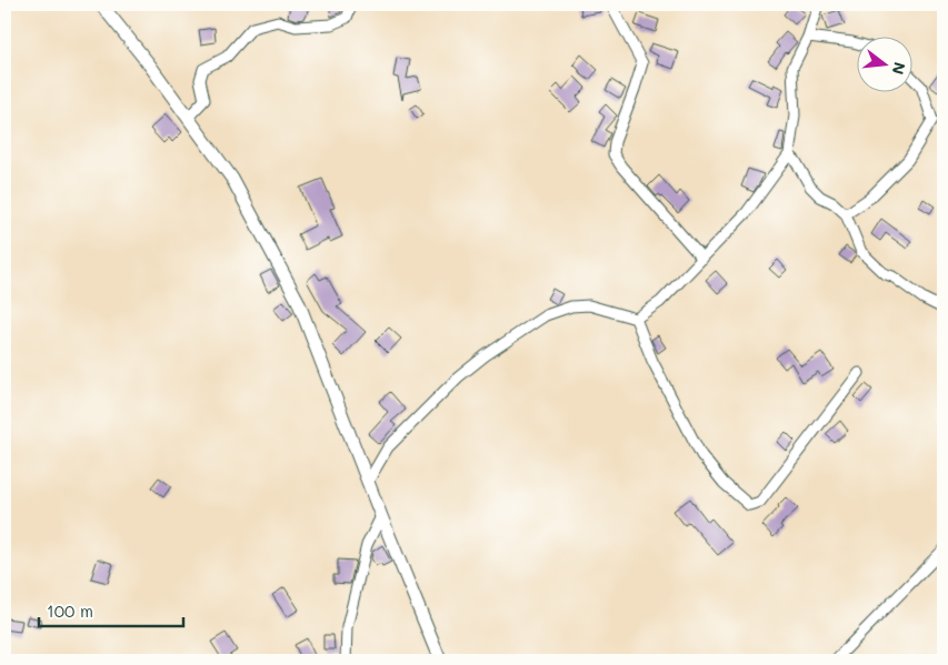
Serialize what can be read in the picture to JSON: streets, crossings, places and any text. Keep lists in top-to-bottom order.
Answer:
{
  "scale_bar": "100 m",
  "north": "right"
}
